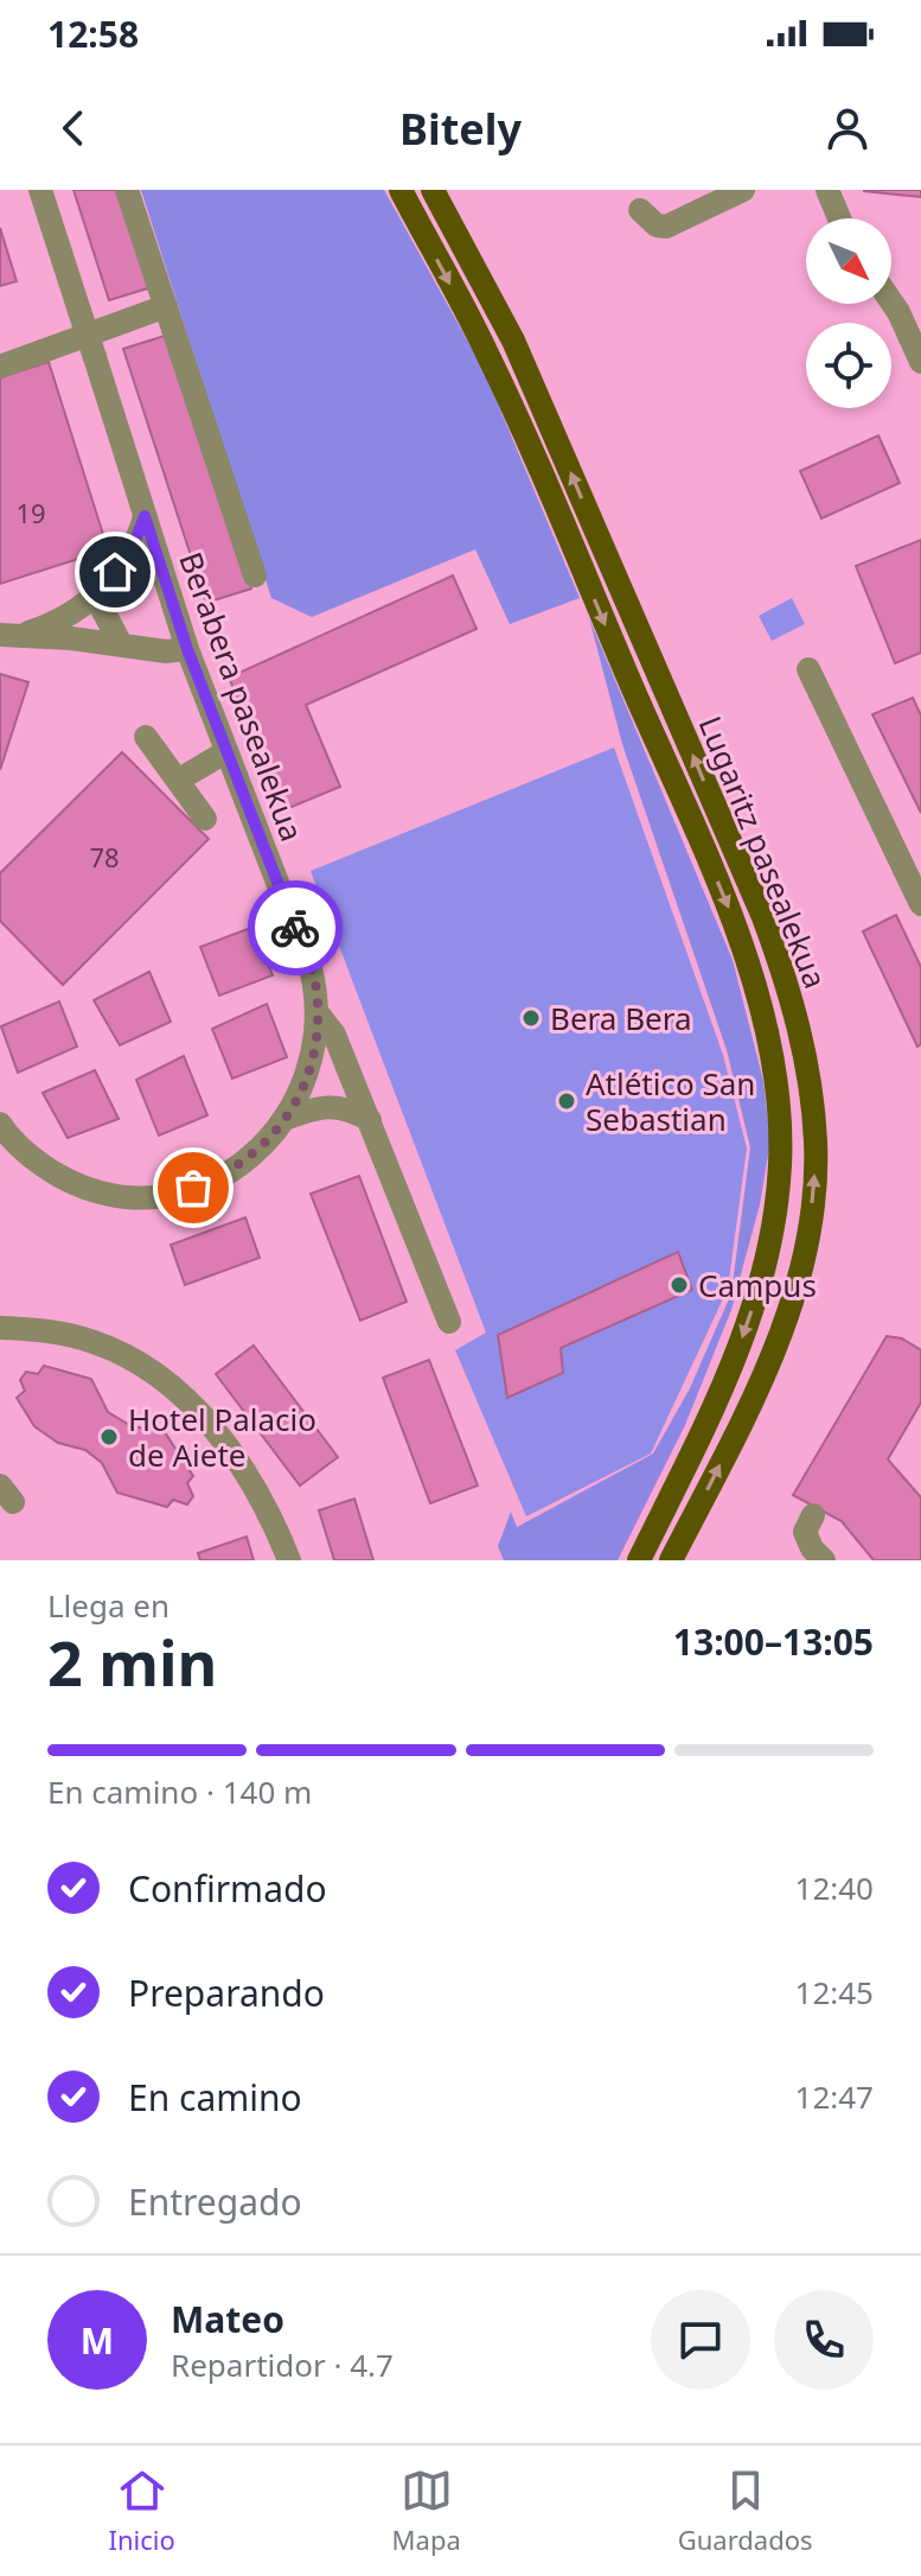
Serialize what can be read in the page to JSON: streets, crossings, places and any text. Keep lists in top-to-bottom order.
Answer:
{
  "streets": {
    "main road": ["Lugaritz pasealekua"],
    "street": ["Berabera pasealekua"]
  },
  "places": [
    "Bera Bera",
    "Atlético San Sebastian",
    "Campus",
    "Hotel Palacio de Aiete"
  ],
  "house_numbers": ["19", "78"],
  "north": "bottom right",
  "page": {
    "status": "12:58",
    "header": "Bitely",
    "heading": ["2 min", "Llega en", "13:00–13:05"],
    "panel": ["Mateo", "Repartidor · 4.7"],
    "bar": "En camino · 140 m",
    "list": [
      ["Confirmado", "12:40"],
      ["Preparando", "12:45"],
      ["En camino", "12:47"],
      "Entregado"
    ],
    "round": "M",
    "tabs": ["Inicio", "Mapa", "Guardados"]
  }
}
